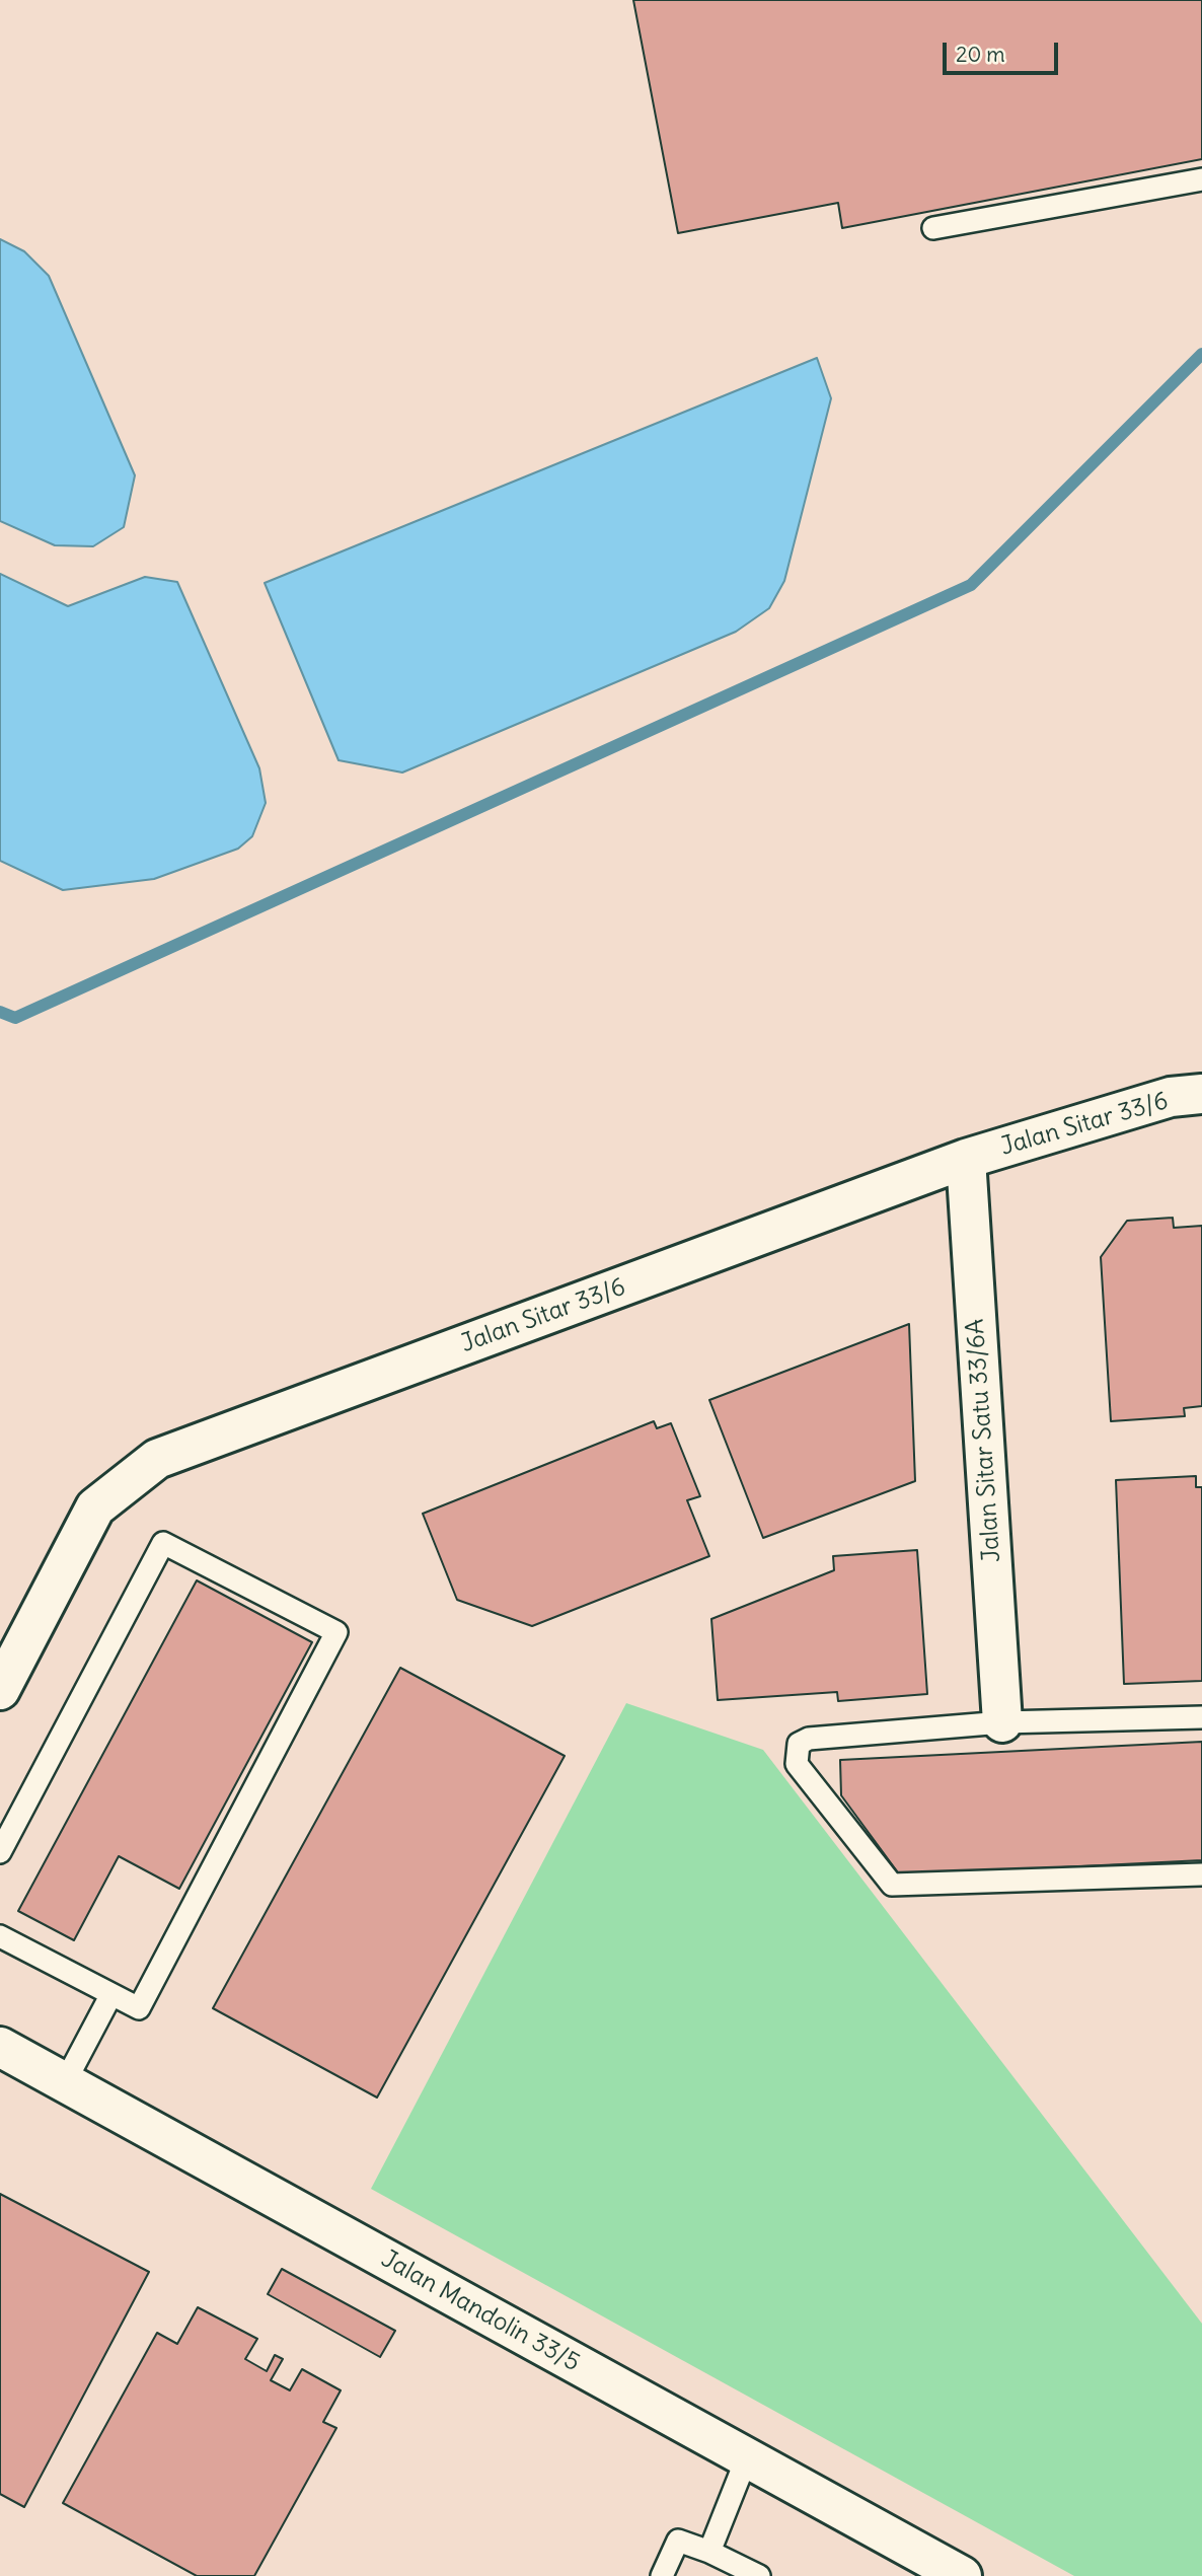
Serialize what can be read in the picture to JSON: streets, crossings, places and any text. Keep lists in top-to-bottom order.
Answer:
{
  "streets": {
    "street": ["Jalan Sitar 33/6", "Jalan Sitar Satu 33/6A", "Jalan Mandolin 33/5"]
  },
  "crossings": [
    ["Jalan Sitar 33/6", "Jalan Sitar Satu 33/6A"]
  ],
  "scale_bar": "20 m"
}
